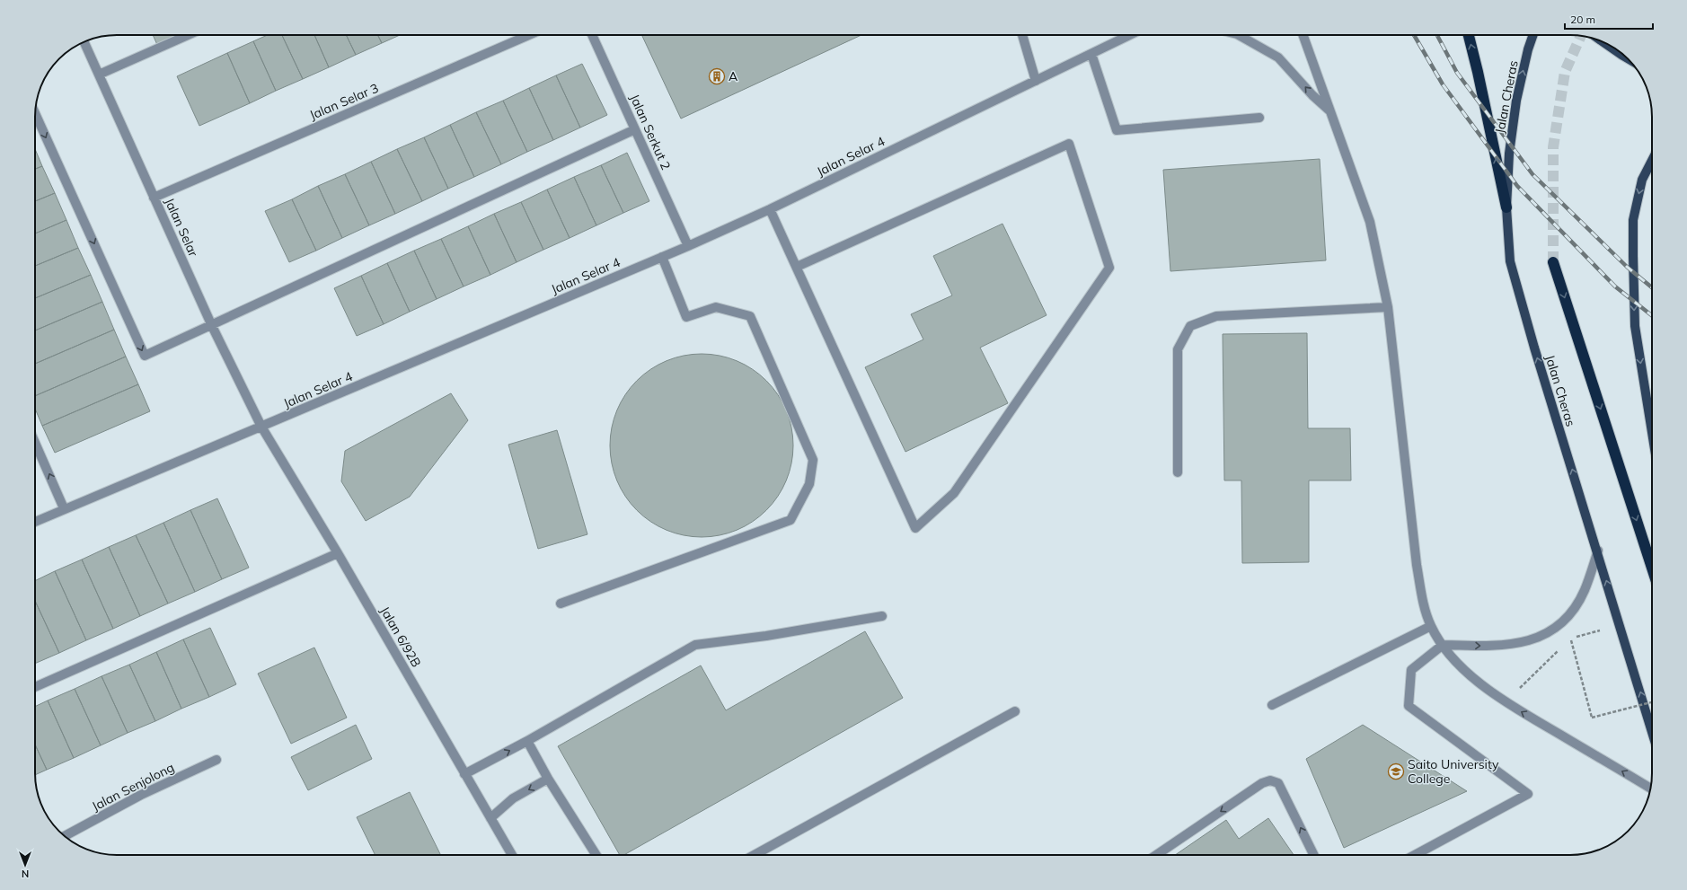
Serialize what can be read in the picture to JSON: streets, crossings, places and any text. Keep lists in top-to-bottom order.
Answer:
{
  "streets": {
    "main road": ["Jalan Cheras"],
    "street": [
      "Jalan Selar 3",
      "Jalan Serkut 2",
      "Jalan Selar 4",
      "Jalan Selar",
      "Jalan 6/92B",
      "Jalan Senjolong"
    ]
  },
  "crossings": [
    ["Jalan Selar 3", "Jalan Selar"],
    ["Jalan Serkut 2", "Jalan Selar 4"],
    ["Jalan Selar 4", "Jalan Selar"],
    ["Jalan Selar 4", "Jalan 6/92B"],
    ["Jalan Selar", "Jalan 6/92B"]
  ],
  "one_way": ["Jalan Cheras"],
  "places": {
    "building": ["A"],
    "school or university": ["Saito University College"]
  },
  "scale_bar": "20 m",
  "north": "bottom"
}
